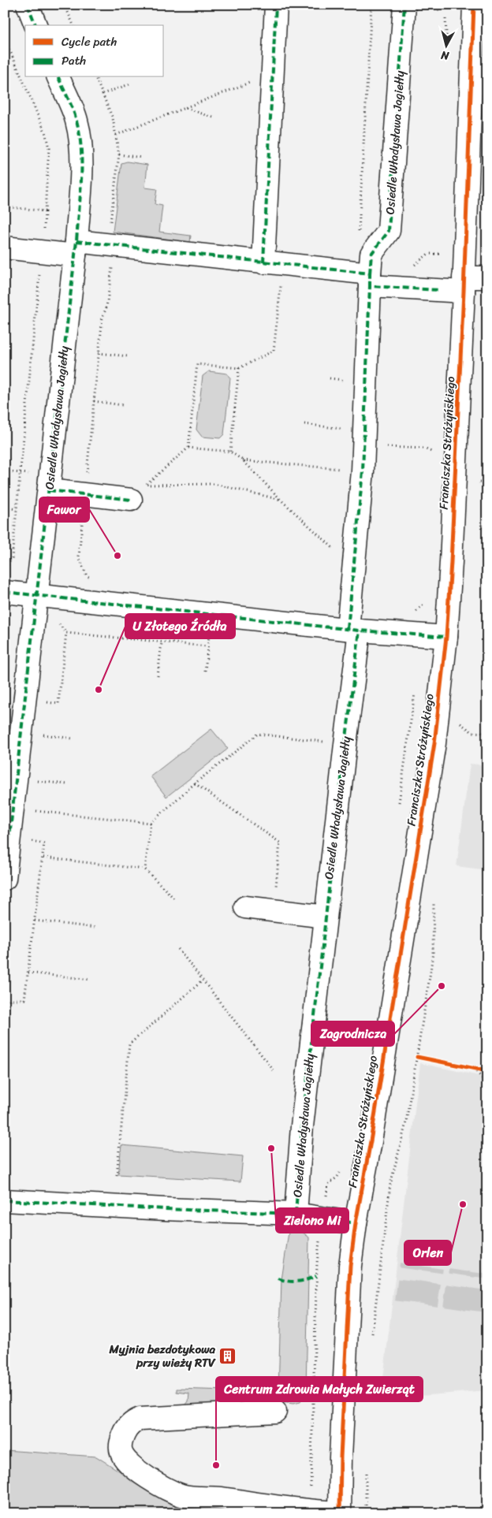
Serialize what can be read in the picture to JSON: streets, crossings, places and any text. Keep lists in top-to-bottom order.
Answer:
{
  "streets": {
    "street": ["Osiedle Władysława Jagiełły", "Franciszka Stróżyńskiego"]
  },
  "places": {
    "other": [
      "Fawor",
      "U Złotego Źródła",
      "Zagrodnicza",
      "Zielono Mi",
      "Orlen",
      "Centrum Zdrowia Małych Zwierząt"
    ],
    "building": ["Myjnia bezdotykowa przy wieży RTV"]
  },
  "legend": ["Cycle path", "Path"],
  "north": "bottom"
}
